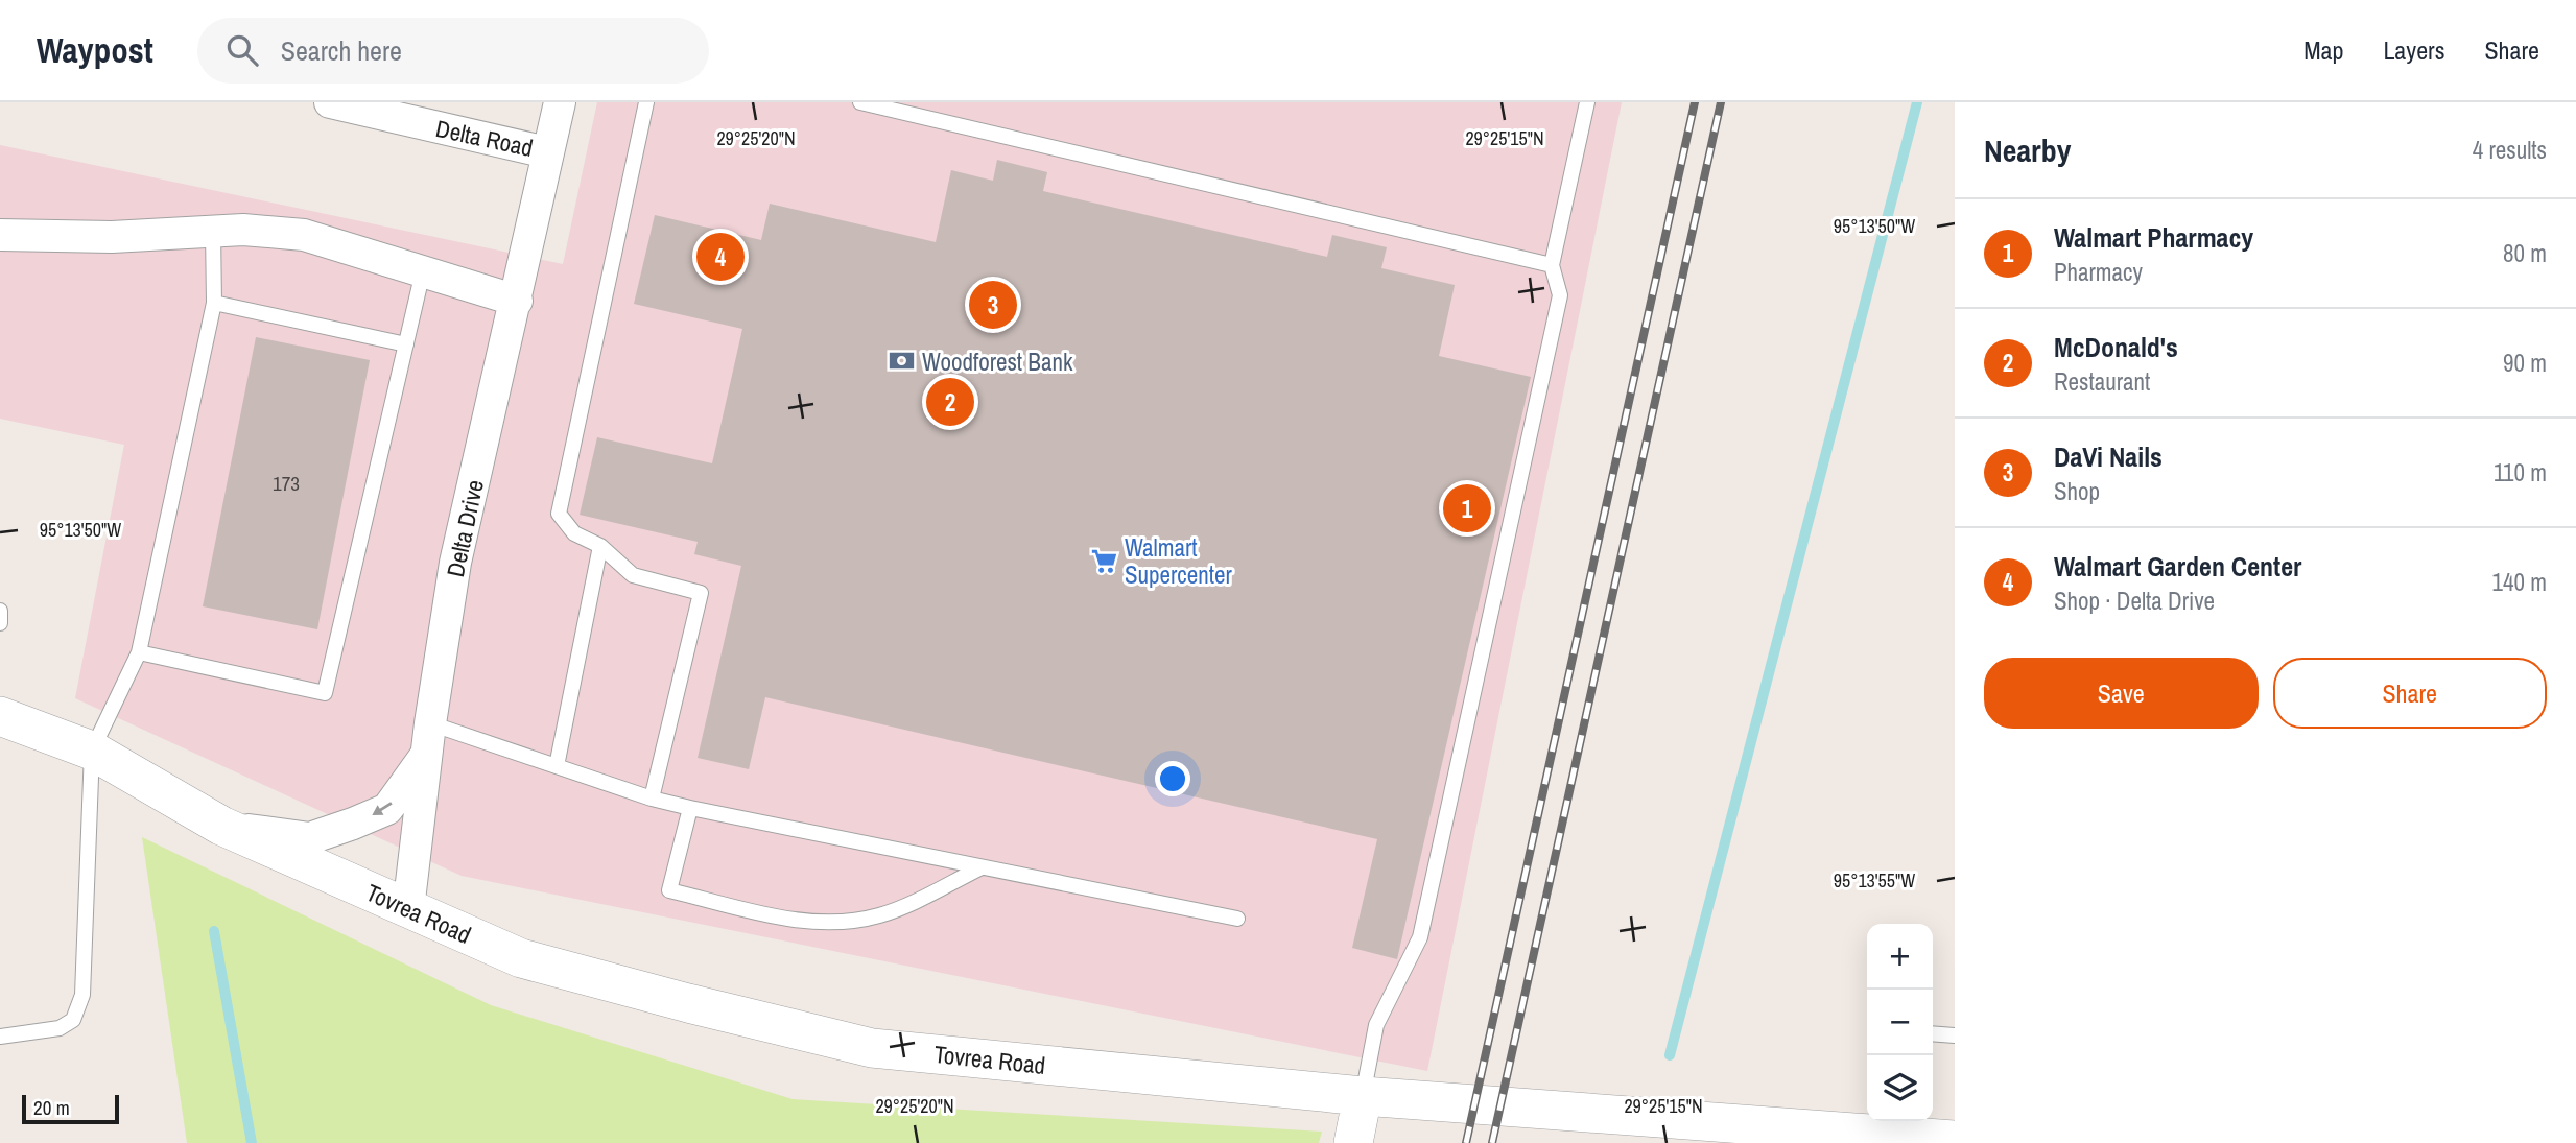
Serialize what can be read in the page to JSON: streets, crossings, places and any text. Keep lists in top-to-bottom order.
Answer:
{
  "streets": {
    "street": ["Delta Road", "Delta Drive", "Tovrea Road"]
  },
  "crossings": [
    ["Delta Road", "Delta Drive"],
    ["Delta Drive", "Tovrea Road"]
  ],
  "places": {
    "bank": ["Woodforest Bank"],
    "supermarket": ["Walmart Supercenter"]
  },
  "house_numbers": ["173"],
  "scale_bar": "20 m",
  "page": {
    "header": "Waypost",
    "search": "Search here",
    "nav": ["Map", "Layers", "Share"],
    "heading": ["Nearby", "4 results"],
    "list": [
      {
        "mark": "1",
        "name": "Walmart Pharmacy",
        "note": "Pharmacy",
        "value": "80 m"
      },
      {
        "mark": "2",
        "name": "McDonald's",
        "note": "Restaurant",
        "value": "90 m"
      },
      {
        "mark": "3",
        "name": "DaVi Nails",
        "note": "Shop",
        "value": "110 m"
      },
      {
        "mark": "4",
        "name": "Walmart Garden Center",
        "note": "Shop · Delta Drive",
        "value": "140 m"
      }
    ],
    "pins": [
      "4",
      "3",
      "2",
      "1"
    ],
    "buttons": ["Save", "Share"],
    "map_buttons": ["+", "−"],
    "scale": "20 m"
  },
  "coordinates": [
    "29°25'20\"N",
    "29°25'15\"N",
    "95°13'50\"W",
    "95°13'55\"W"
  ]
}
